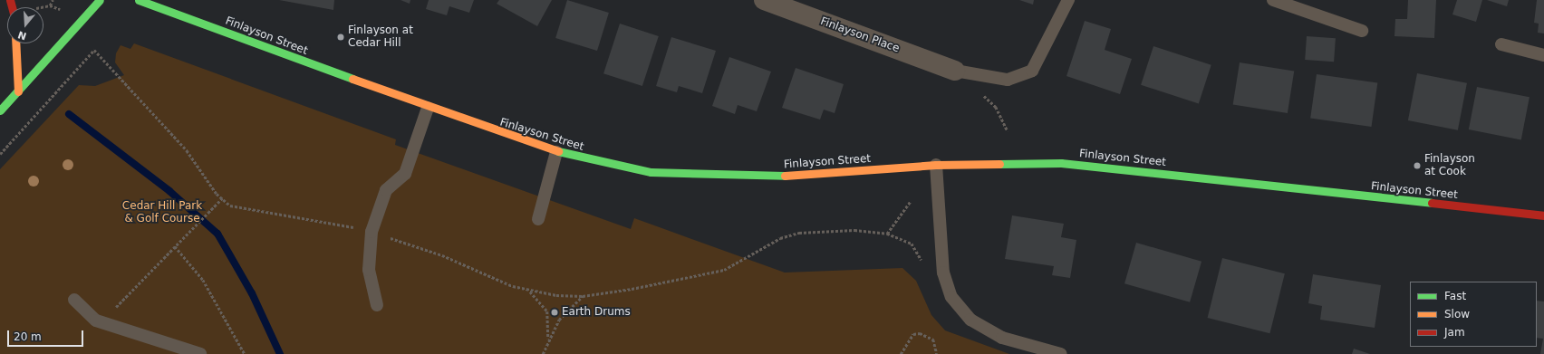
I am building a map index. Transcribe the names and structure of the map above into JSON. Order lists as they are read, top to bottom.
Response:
{
  "streets": {
    "street": ["Finlayson Place", "Finlayson Street"]
  },
  "parks": ["Cedar Hill Park & Golf Course"],
  "places": ["Finlayson at Cedar Hill", "Finlayson at Cook", "Earth Drums"],
  "legend": ["Fast", "Slow", "Jam"],
  "scale_bar": "20 m",
  "north": "bottom"
}
